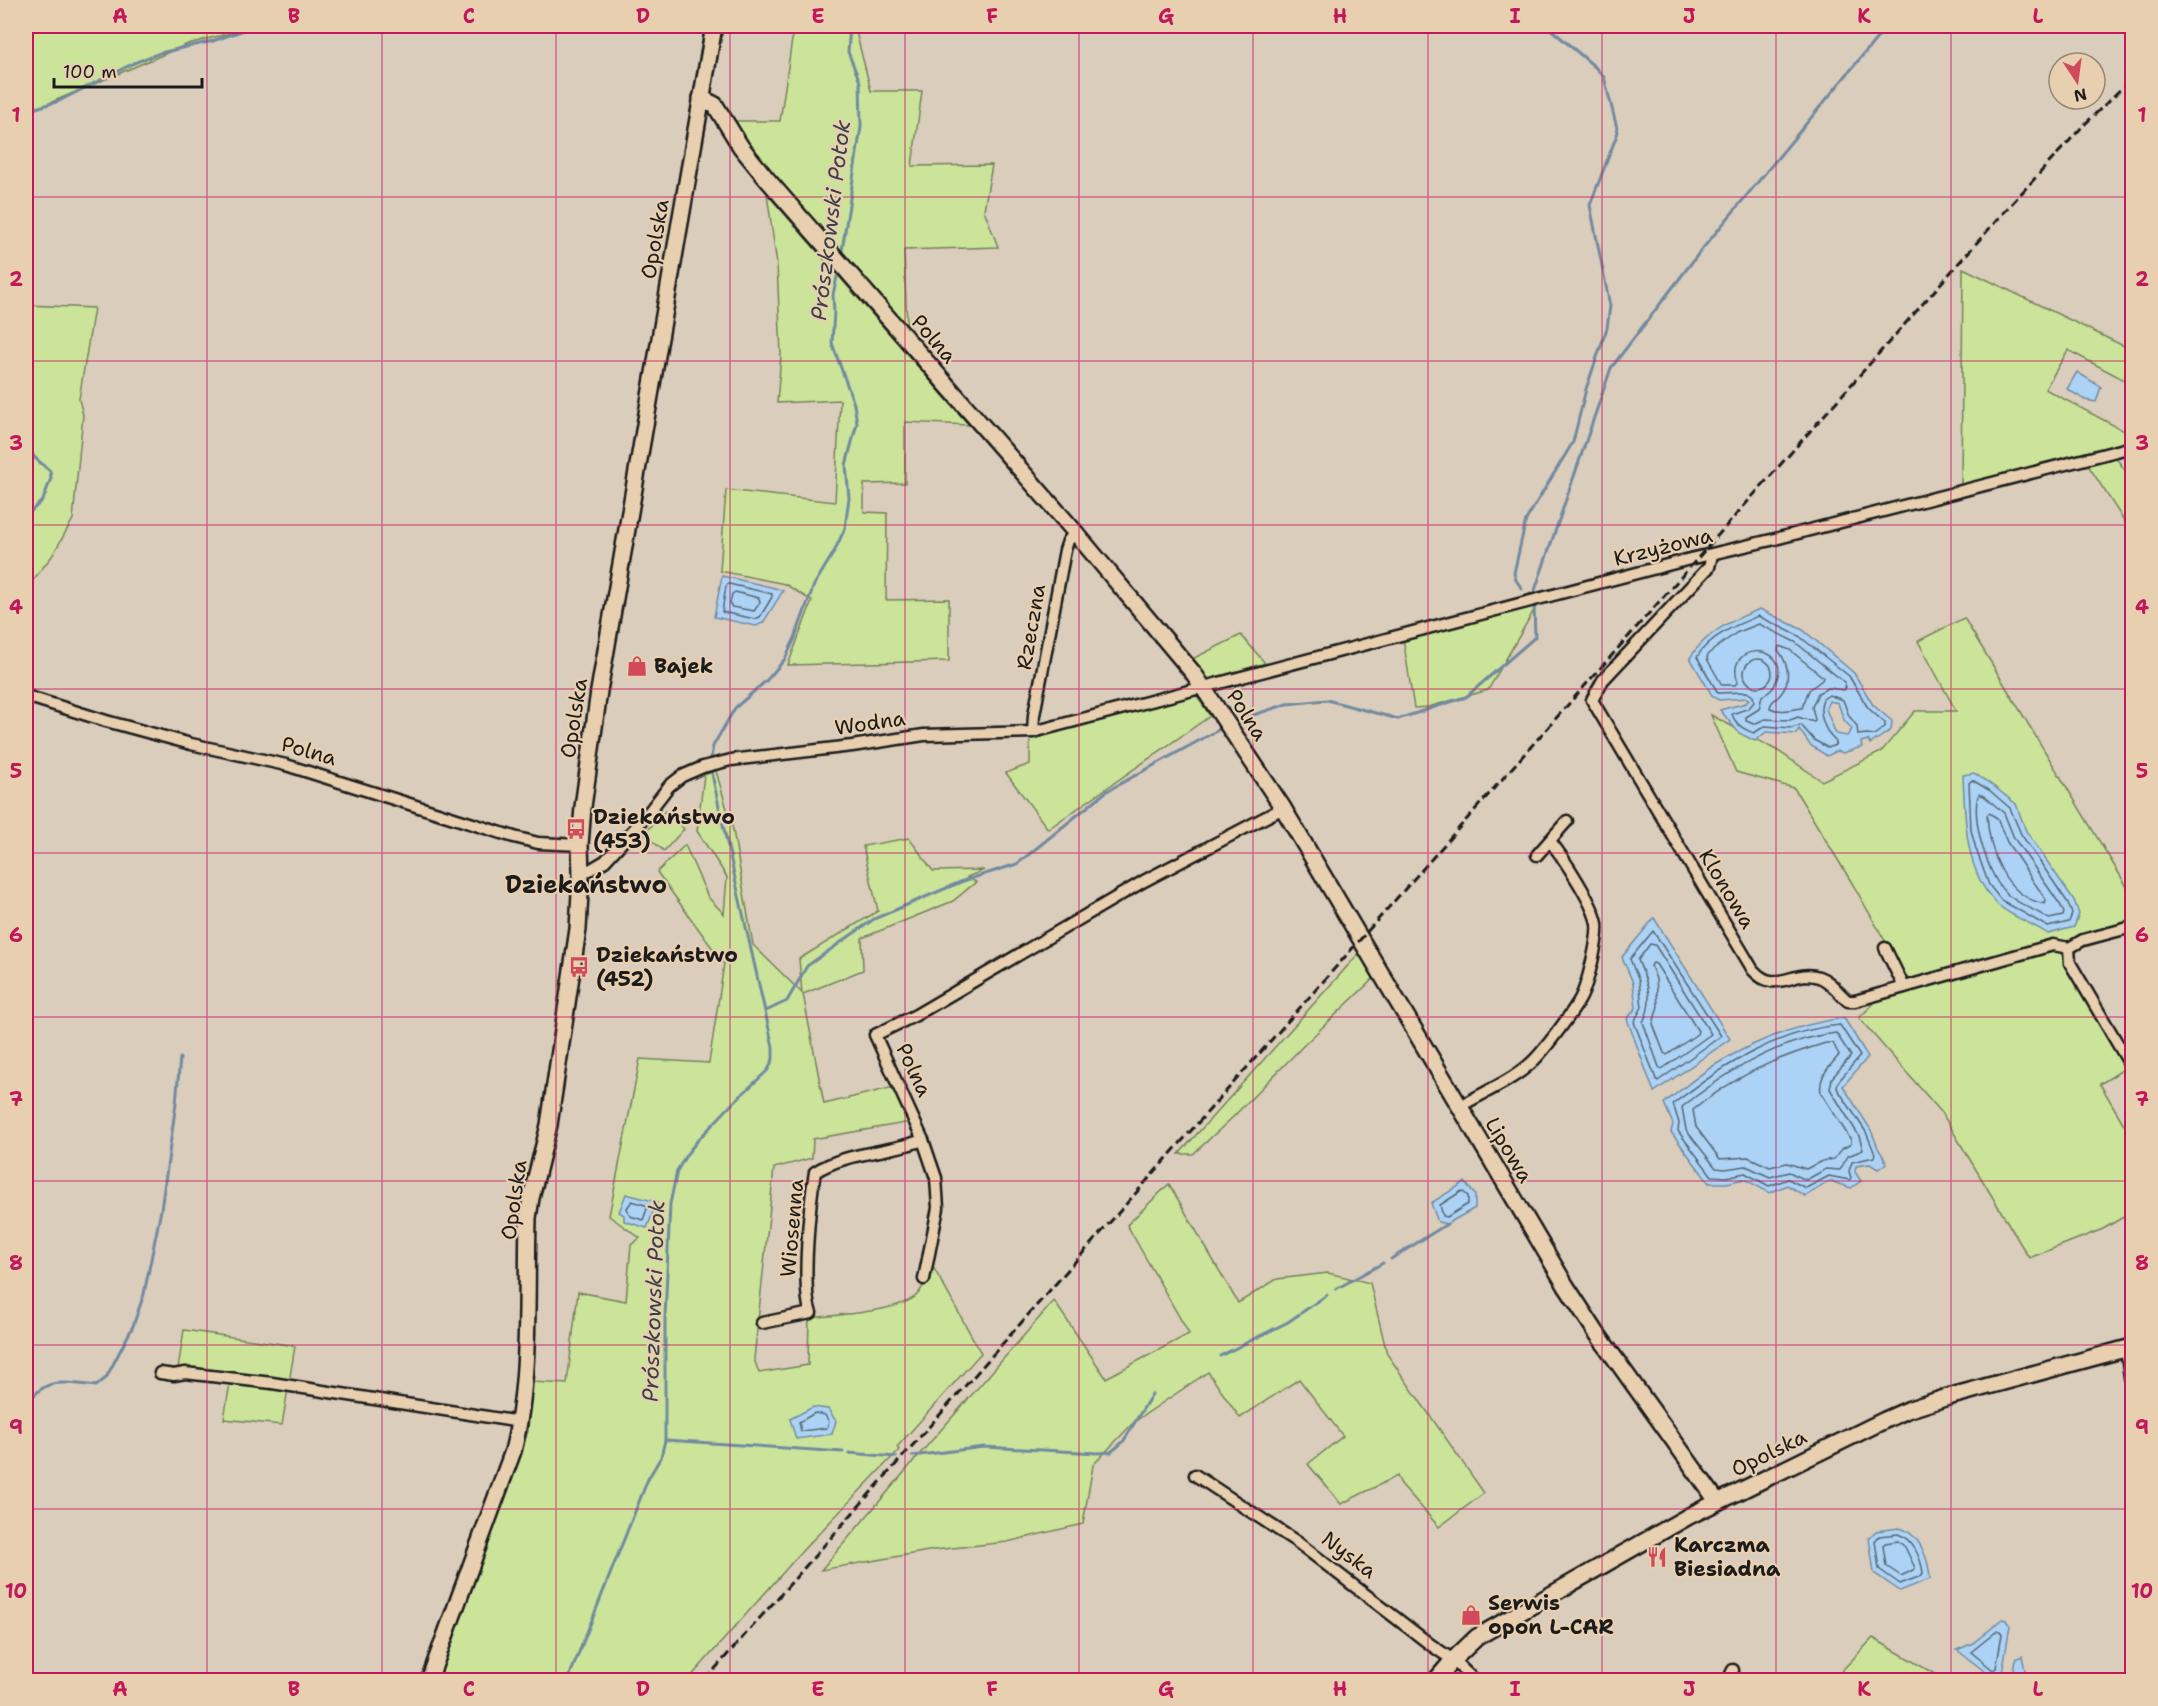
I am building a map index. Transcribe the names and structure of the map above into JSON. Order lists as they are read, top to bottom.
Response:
{
  "streets": {
    "street": [
      "Opolska",
      "Polna",
      "Krzyżowa",
      "Rzeczna",
      "Wodna",
      "Klonowa",
      "Lipowa",
      "Wiosenna",
      "Nyska"
    ]
  },
  "crossings": [
    ["Opolska", "Polna"],
    ["Opolska", "Wodna"],
    ["Opolska", "Lipowa"],
    ["Opolska", "Nyska"],
    ["Polna", "Krzyżowa"],
    ["Polna", "Rzeczna"],
    ["Polna", "Wodna"],
    ["Polna", "Lipowa"],
    ["Polna", "Wiosenna"],
    ["Krzyżowa", "Wodna"],
    ["Krzyżowa", "Klonowa"],
    ["Rzeczna", "Wodna"]
  ],
  "districts": ["Dziekaństwo"],
  "water": ["Prószkowski Potok"],
  "places": {
    "shop": ["Bajek", "Serwis opon L-CAR"],
    "bus stop": ["Dziekaństwo (453)", "Dziekaństwo (452)"],
    "restaurant": ["Karczma Biesiadna"]
  },
  "scale_bar": "100 m",
  "north": "bottom",
  "grid": {
    "columns": [
      "A",
      "B",
      "C",
      "D",
      "E",
      "F",
      "G",
      "H",
      "I",
      "J",
      "K",
      "L"
    ],
    "rows": [
      "1",
      "2",
      "3",
      "4",
      "5",
      "6",
      "7",
      "8",
      "9",
      "10"
    ]
  }
}
